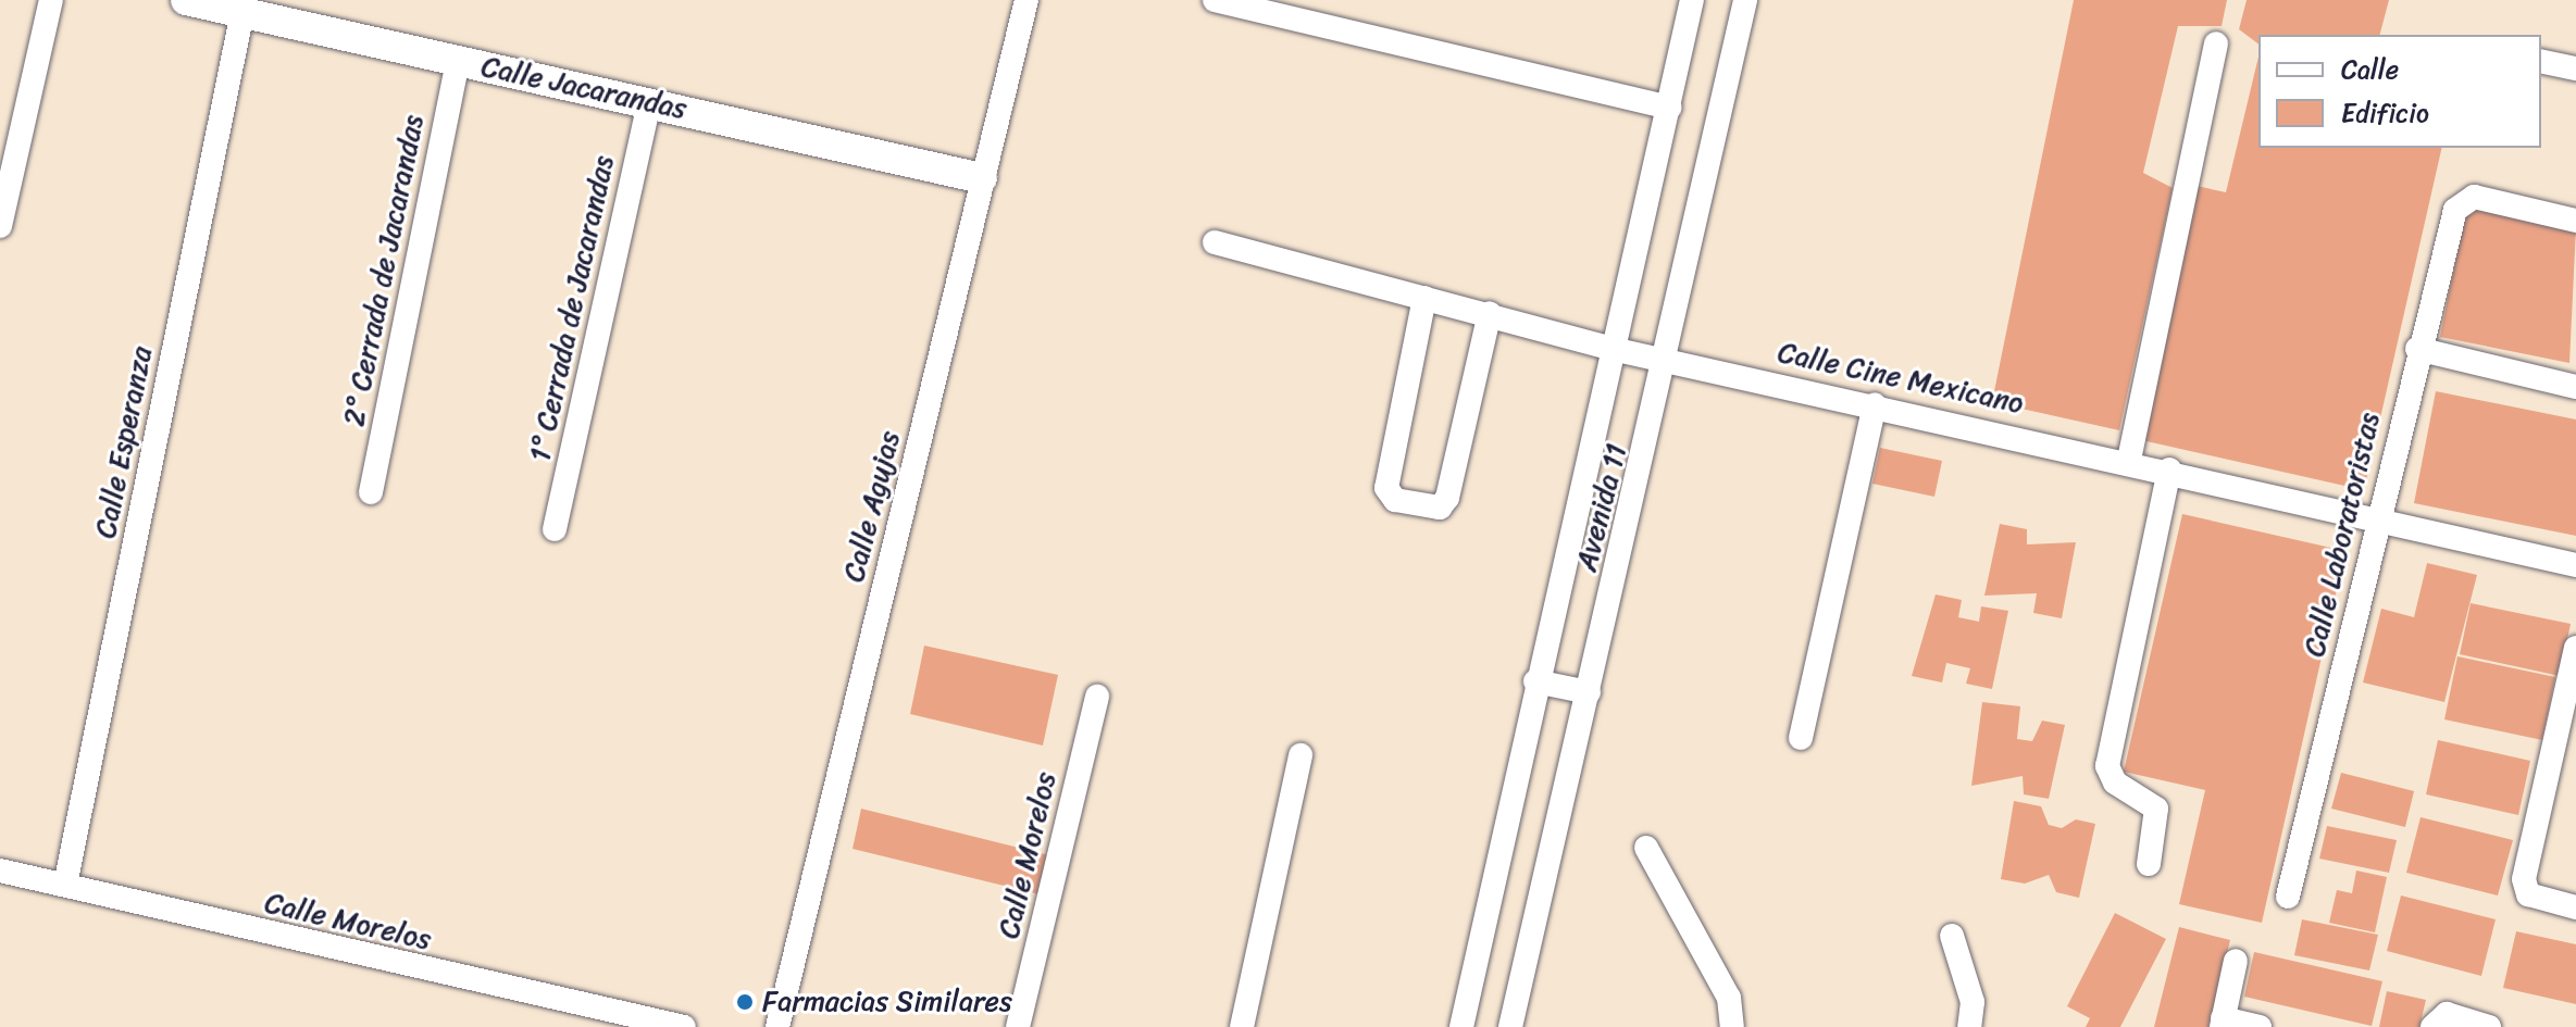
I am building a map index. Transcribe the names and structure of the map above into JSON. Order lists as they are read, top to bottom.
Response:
{
  "streets": {
    "street": [
      "Calle Jacarandas",
      "2° Cerrada de Jacarandas",
      "1° Cerrada de Jacarandas",
      "Calle Cine Mexicano",
      "Calle Esperanza",
      "Calle Agujas",
      "Avenida 11",
      "Calle Laboratoristas",
      "Calle Morelos"
    ]
  },
  "crossings": [
    ["Calle Jacarandas", "2° Cerrada de Jacarandas"],
    ["Calle Jacarandas", "1° Cerrada de Jacarandas"],
    ["Calle Jacarandas", "Calle Esperanza"],
    ["Calle Jacarandas", "Calle Agujas"],
    ["Calle Cine Mexicano", "Avenida 11"],
    ["Calle Cine Mexicano", "Calle Laboratoristas"],
    ["Calle Esperanza", "Calle Morelos"]
  ],
  "places": ["Farmacias Similares"],
  "legend": ["Calle", "Edificio"]
}
